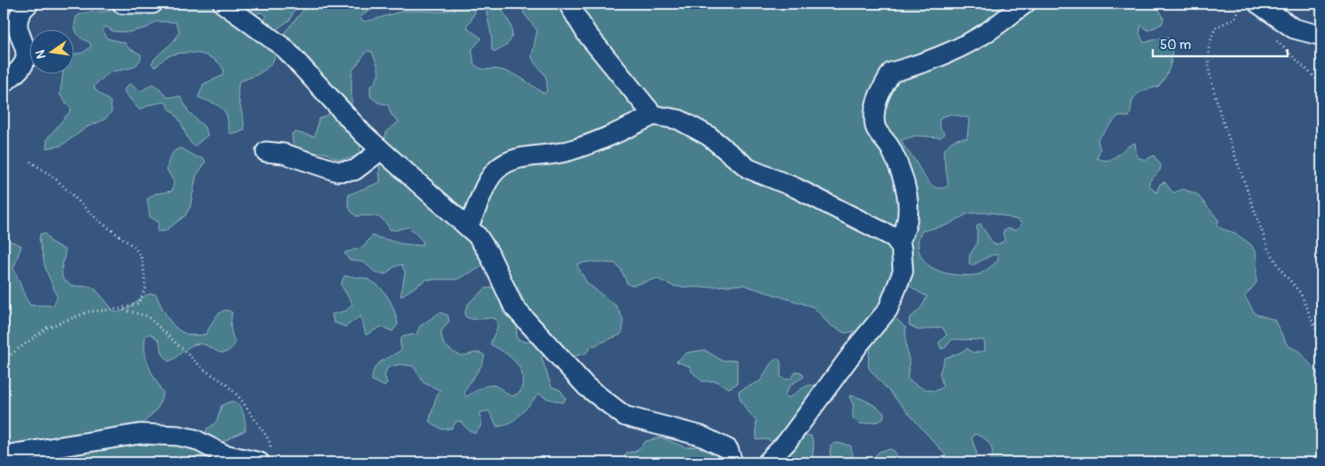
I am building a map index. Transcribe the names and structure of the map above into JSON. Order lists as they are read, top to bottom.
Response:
{
  "scale_bar": "50 m",
  "north": "left"
}
